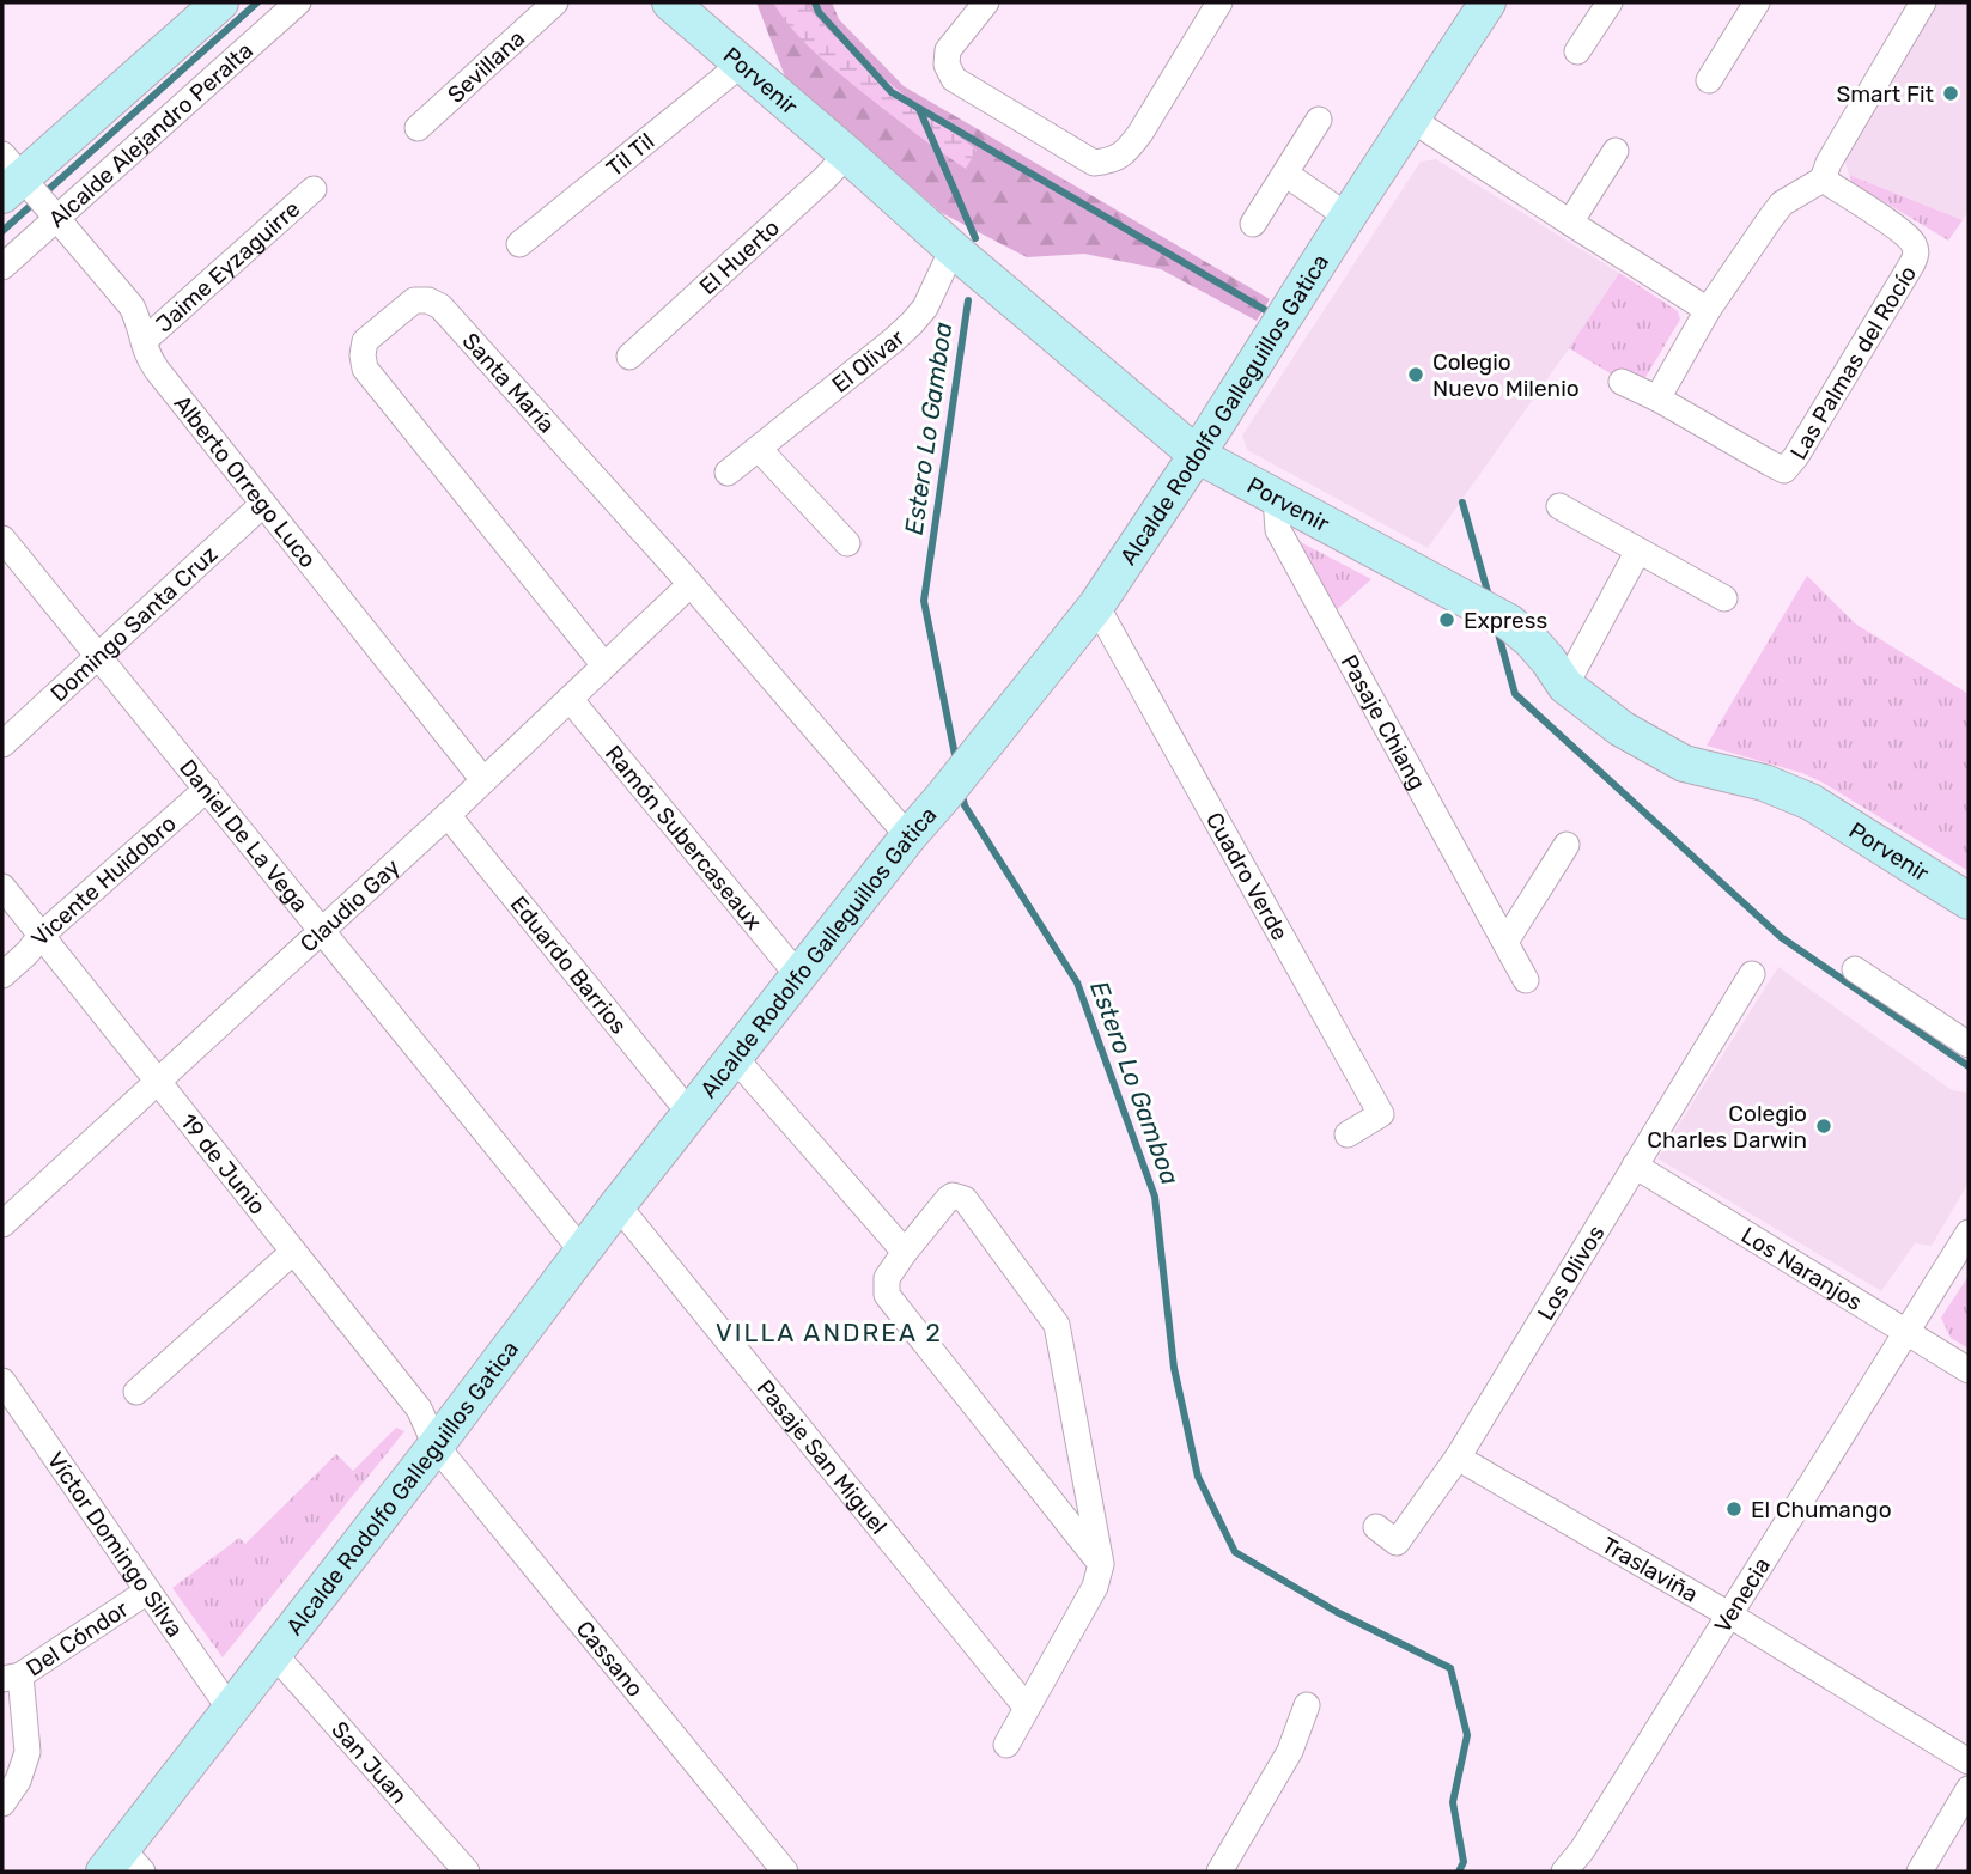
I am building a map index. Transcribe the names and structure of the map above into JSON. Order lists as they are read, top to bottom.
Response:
{
  "streets": {
    "street": [
      "Sevillana",
      "Porvenir",
      "Alcalde Alejandro Peralta",
      "Til Til",
      "El Huerto",
      "Jaime Eyzaguirre",
      "El Olivar",
      "Las Palmas del Rocío",
      "Santa María",
      "Alcalde Rodolfo Galleguillos Gatica",
      "Alberto Orrego Luco",
      "Domingo Santa Cruz",
      "Pasaje Chiang",
      "Daniel De La Vega",
      "Ramón Subercaseaux",
      "Cuadro Verde",
      "Vicente Huidobro",
      "Claudio Gay",
      "Eduardo Barrios",
      "19 de Junio",
      "Los Naranjos",
      "Los Olivos",
      "Pasaje San Miguel",
      "Víctor Domingo Silva",
      "Traslaviña",
      "Venecia",
      "Del Cóndor",
      "Cassano",
      "San Juan"
    ]
  },
  "crossings": [
    ["Porvenir", "Til Til"],
    ["Porvenir", "El Huerto"],
    ["Porvenir", "El Olivar"],
    ["Porvenir", "Alcalde Rodolfo Galleguillos Gatica"],
    ["Porvenir", "Pasaje Chiang"],
    ["Alcalde Alejandro Peralta", "Alberto Orrego Luco"],
    ["Jaime Eyzaguirre", "Alberto Orrego Luco"],
    ["Santa María", "Alcalde Rodolfo Galleguillos Gatica"],
    ["Santa María", "Claudio Gay"],
    ["Alcalde Rodolfo Galleguillos Gatica", "Daniel De La Vega"],
    ["Alcalde Rodolfo Galleguillos Gatica", "Ramón Subercaseaux"],
    ["Alcalde Rodolfo Galleguillos Gatica", "Cuadro Verde"],
    ["Alcalde Rodolfo Galleguillos Gatica", "Eduardo Barrios"],
    ["Alcalde Rodolfo Galleguillos Gatica", "19 de Junio"],
    ["Alcalde Rodolfo Galleguillos Gatica", "Pasaje San Miguel"],
    ["Alcalde Rodolfo Galleguillos Gatica", "Víctor Domingo Silva"],
    ["Alcalde Rodolfo Galleguillos Gatica", "Cassano"],
    ["Alcalde Rodolfo Galleguillos Gatica", "San Juan"],
    ["Alberto Orrego Luco", "Domingo Santa Cruz"],
    ["Alberto Orrego Luco", "Claudio Gay"],
    ["Domingo Santa Cruz", "Daniel De La Vega"],
    ["Daniel De La Vega", "Vicente Huidobro"],
    ["Daniel De La Vega", "Claudio Gay"],
    ["Ramón Subercaseaux", "Claudio Gay"],
    ["Vicente Huidobro", "19 de Junio"],
    ["Claudio Gay", "Eduardo Barrios"],
    ["Claudio Gay", "19 de Junio"],
    ["19 de Junio", "Cassano"],
    ["Los Naranjos", "Los Olivos"],
    ["Los Naranjos", "Venecia"],
    ["Los Olivos", "Traslaviña"],
    ["Víctor Domingo Silva", "Del Cóndor"],
    ["Traslaviña", "Venecia"]
  ],
  "districts": ["VILLA ANDREA 2"],
  "water": ["Estero Lo Gamboa"],
  "places": [
    "Smart Fit",
    "Colegio Nuevo Milenio",
    "Express",
    "Colegio Charles Darwin",
    "El Chumango"
  ]
}
